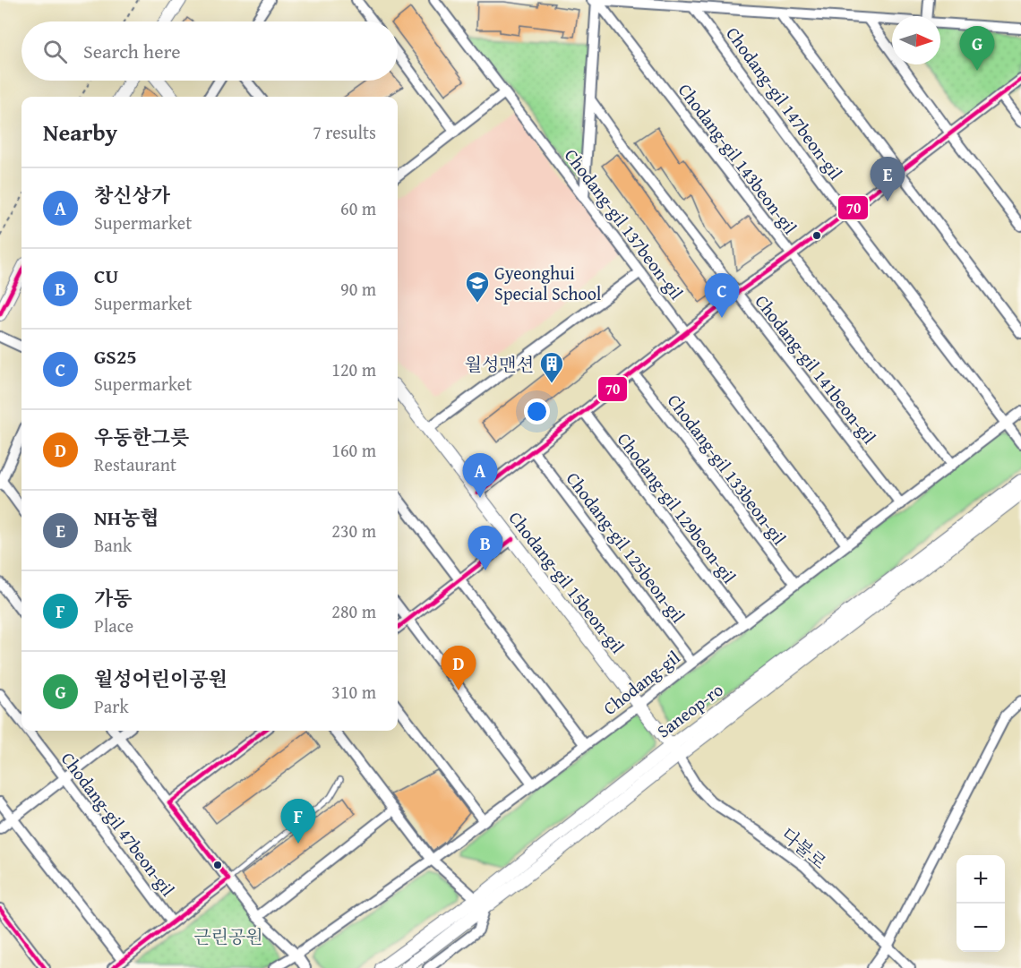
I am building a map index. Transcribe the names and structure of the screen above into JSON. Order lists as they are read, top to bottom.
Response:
{
  "streets": {
    "street": [
      "Chodang-gil 147beon-gil",
      "Chodang-gil 143beon-gil",
      "Chodang-gil 137beon-gil",
      "Chodang-gil 141beon-gil",
      "Chodang-gil 133beon-gil",
      "Chodang-gil 129beon-gil",
      "Chodang-gil 125beon-gil",
      "Chodang-gil 15beon-gil",
      "Chodang-gil",
      "Saneop-ro",
      "Chodang-gil 47beon-gil",
      "다불로"
    ]
  },
  "crossings": [
    ["Chodang-gil 147beon-gil", "Chodang-gil"],
    ["Chodang-gil 143beon-gil", "Chodang-gil"],
    ["Chodang-gil 137beon-gil", "Chodang-gil"],
    ["Chodang-gil 141beon-gil", "Chodang-gil"],
    ["Chodang-gil 133beon-gil", "Chodang-gil"],
    ["Chodang-gil 129beon-gil", "Chodang-gil"],
    ["Chodang-gil 125beon-gil", "Chodang-gil"],
    ["Chodang-gil 15beon-gil", "Chodang-gil"],
    ["Chodang-gil 15beon-gil", "Saneop-ro"],
    ["Chodang-gil 15beon-gil", "다불로"],
    ["Saneop-ro", "다불로"]
  ],
  "parks": ["근린공원"],
  "places": {
    "school or university": ["Gyeonghui Special School"],
    "building": ["월성맨션"]
  },
  "lines": ["transit line 70"],
  "north": "right",
  "page": {
    "search": "Search here",
    "pins": [
      "G",
      "E",
      "C",
      "A",
      "B",
      "D",
      "F"
    ],
    "heading": ["Nearby", "7 results"],
    "list": [
      {
        "mark": "A",
        "name": "창신상가",
        "note": "Supermarket",
        "value": "60 m"
      },
      {
        "mark": "B",
        "name": "CU",
        "note": "Supermarket",
        "value": "90 m"
      },
      {
        "mark": "C",
        "name": "GS25",
        "note": "Supermarket",
        "value": "120 m"
      },
      {
        "mark": "D",
        "name": "우동한그릇",
        "note": "Restaurant",
        "value": "160 m"
      },
      {
        "mark": "E",
        "name": "NH농협",
        "note": "Bank",
        "value": "230 m"
      },
      {
        "mark": "F",
        "name": "가동",
        "note": "Place",
        "value": "280 m"
      },
      {
        "mark": "G",
        "name": "월성어린이공원",
        "note": "Park",
        "value": "310 m"
      }
    ],
    "map_buttons": ["+", "−"]
  }
}
